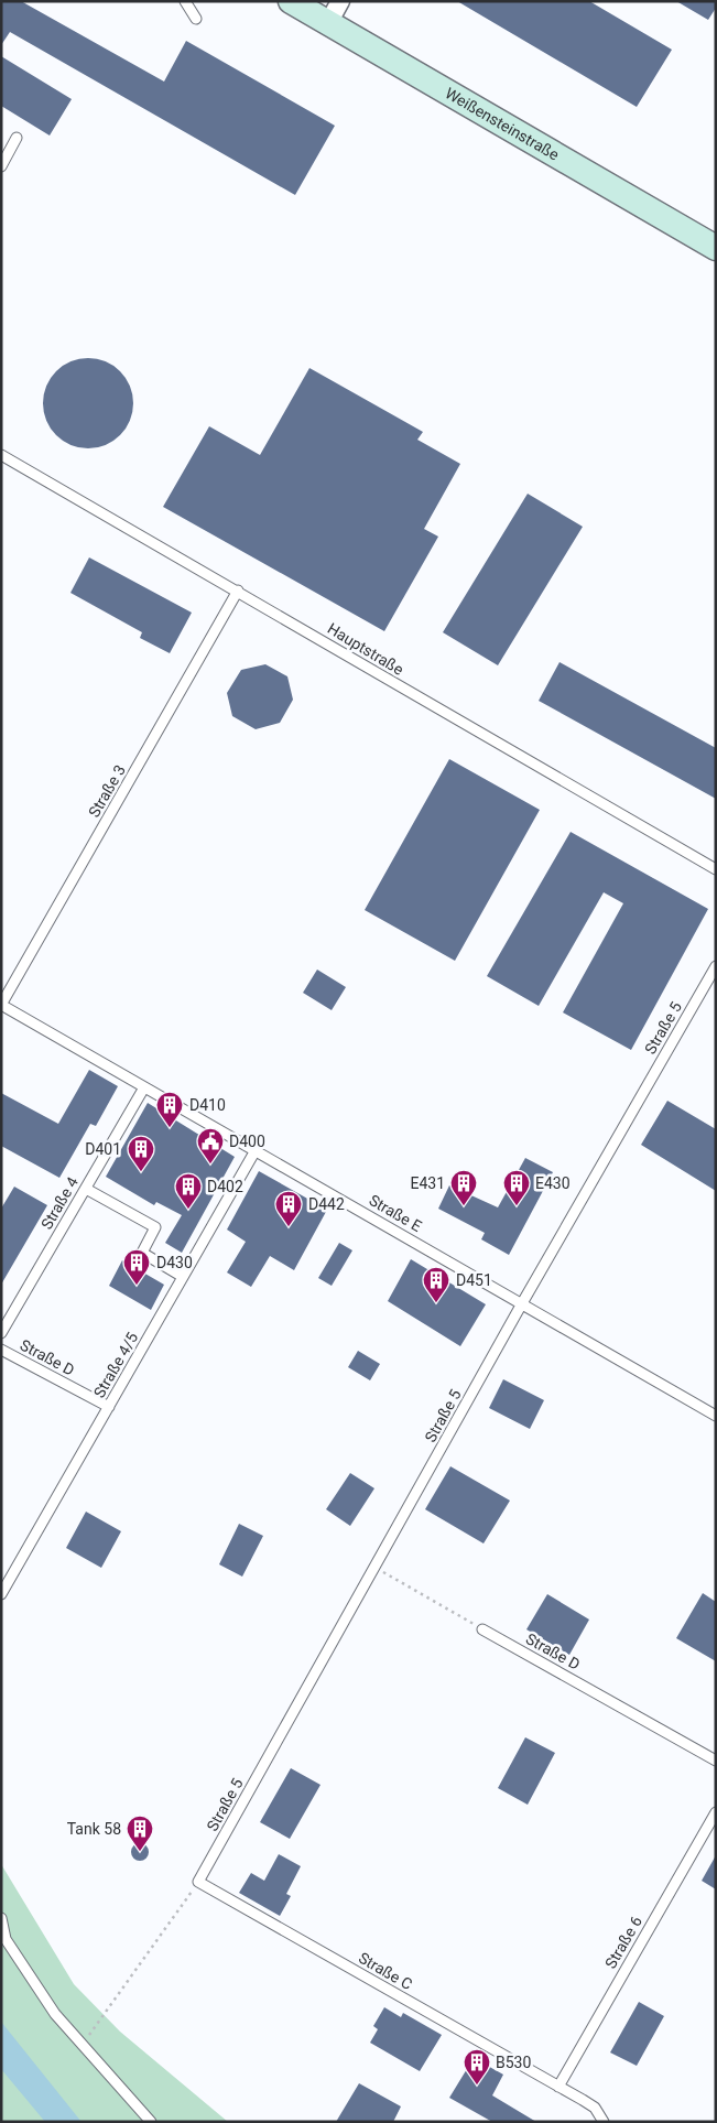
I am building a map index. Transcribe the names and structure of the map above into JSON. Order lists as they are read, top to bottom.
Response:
{
  "streets": {
    "street": ["Weißensteinstraße"],
    "lane": [
      "Hauptstraße",
      "Straße 3",
      "Straße 5",
      "Straße 4",
      "Straße E",
      "Straße D",
      "Straße 4/5",
      "Straße 6",
      "Straße C"
    ]
  },
  "crossings": [
    ["Hauptstraße", "Straße 3"],
    ["Straße 3", "Straße E"],
    ["Straße 5", "Straße E"],
    ["Straße 5", "Straße C"],
    ["Straße 4", "Straße E"],
    ["Straße E", "Straße 4/5"],
    ["Straße D", "Straße 4/5"],
    ["Straße 6", "Straße C"]
  ],
  "places": {
    "building": [
      "D410",
      "D401",
      "E431",
      "E430",
      "D402",
      "D442",
      "D430",
      "D451",
      "Tank 58",
      "B530"
    ],
    "public building": ["D400"]
  }
}
